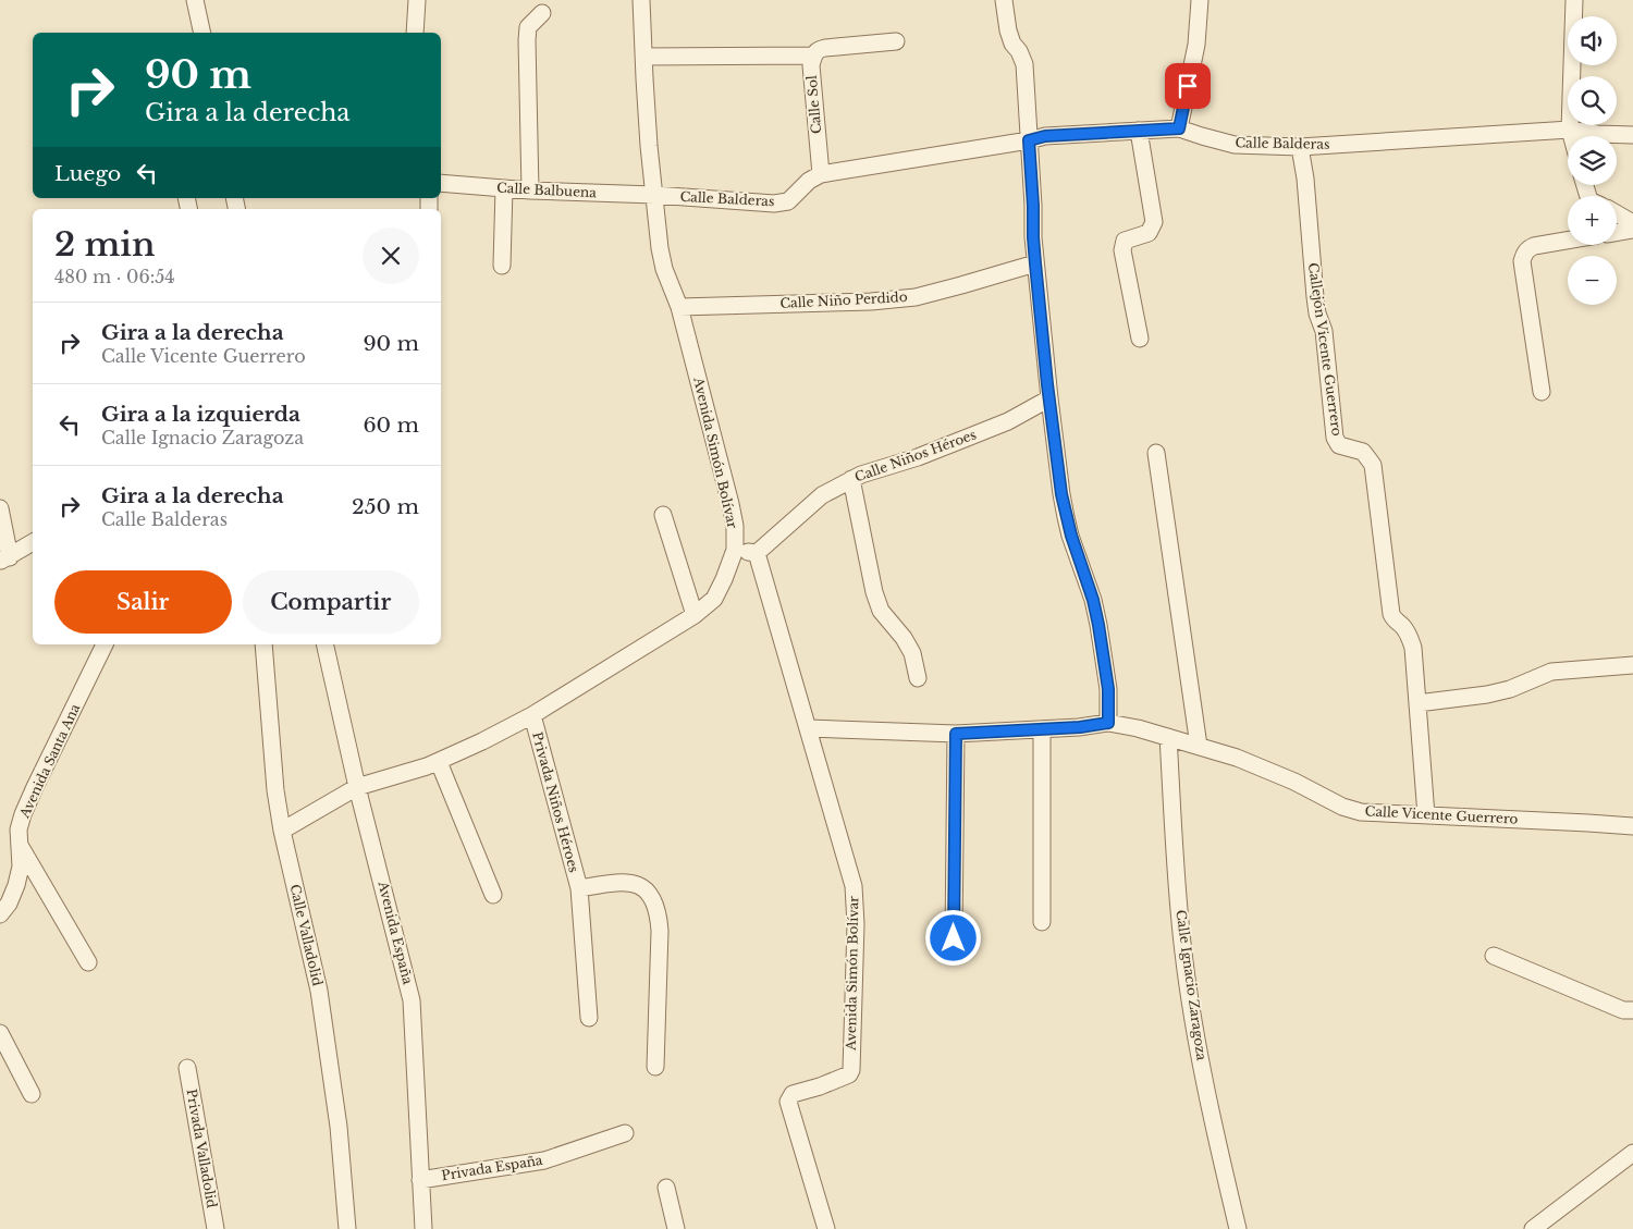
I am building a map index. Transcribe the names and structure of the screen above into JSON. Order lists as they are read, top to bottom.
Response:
{
  "streets": {
    "street": [
      "Calle Sol",
      "Calle Balderas",
      "Calle Balbuena",
      "Calle Niño Perdido",
      "Callejón Vicente Guerrero",
      "Avenida Simón Bolívar",
      "Calle Niños Héroes",
      "Avenida Santa Ana",
      "Privada Niños Héroes",
      "Calle Vicente Guerrero",
      "Avenida España",
      "Calle Valladolid",
      "Calle Ignacio Zaragoza",
      "Privada Valladolid",
      "Privada España"
    ]
  },
  "crossings": [
    ["Calle Sol", "Calle Balderas"],
    ["Calle Balderas", "Calle Balbuena"],
    ["Calle Balderas", "Callejón Vicente Guerrero"],
    ["Calle Balderas", "Avenida Simón Bolívar"],
    ["Calle Balbuena", "Avenida Simón Bolívar"],
    ["Calle Niño Perdido", "Avenida Simón Bolívar"],
    ["Callejón Vicente Guerrero", "Calle Vicente Guerrero"],
    ["Avenida Simón Bolívar", "Calle Niños Héroes"],
    ["Avenida Simón Bolívar", "Privada Niños Héroes"],
    ["Avenida Simón Bolívar", "Calle Vicente Guerrero"],
    ["Avenida Simón Bolívar", "Avenida España"],
    ["Avenida Simón Bolívar", "Calle Valladolid"],
    ["Calle Vicente Guerrero", "Calle Ignacio Zaragoza"],
    ["Avenida España", "Privada España"]
  ],
  "page": {
    "map_buttons": ["+", "−"],
    "turn": ["90 m", "Gira a la derecha"],
    "then": "Luego",
    "heading": ["2 min", "480 m · 06:54"],
    "list": [
      {
        "name": "Gira a la derecha",
        "note": "Calle Vicente Guerrero",
        "value": "90 m"
      },
      {
        "name": "Gira a la izquierda",
        "note": "Calle Ignacio Zaragoza",
        "value": "60 m"
      },
      {
        "name": "Gira a la derecha",
        "note": "Calle Balderas",
        "value": "250 m"
      }
    ],
    "buttons": ["Salir", "Compartir"]
  }
}
